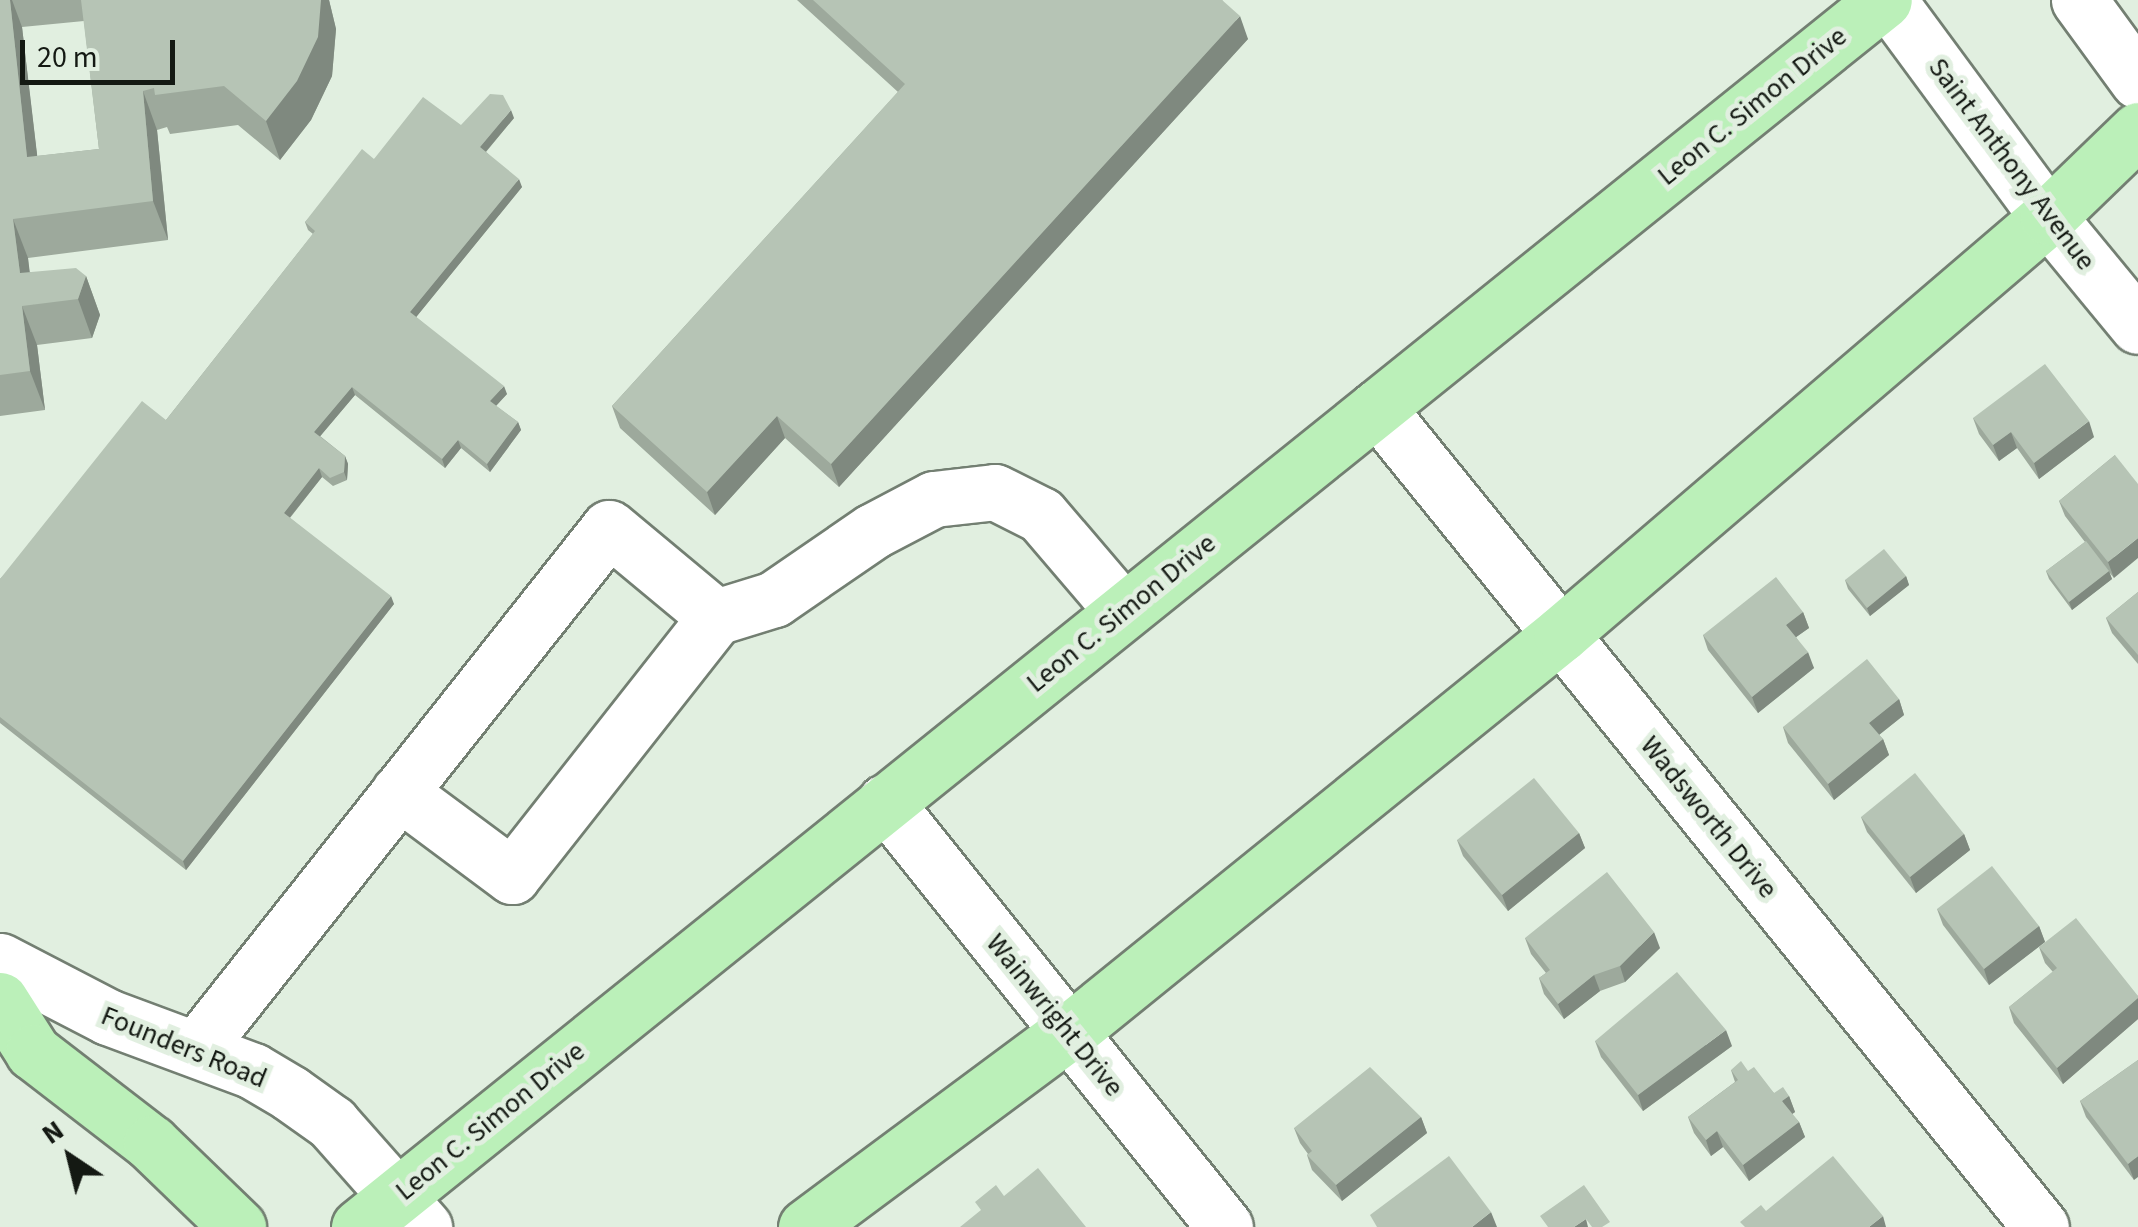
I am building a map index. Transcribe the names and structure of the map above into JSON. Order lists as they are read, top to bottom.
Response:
{
  "streets": {
    "main road": ["Leon C. Simon Drive"],
    "street": [
      "Saint Anthony Avenue",
      "Wadsworth Drive",
      "Wainwright Drive",
      "Founders Road"
    ]
  },
  "crossings": [
    ["Leon C. Simon Drive", "Saint Anthony Avenue"],
    ["Leon C. Simon Drive", "Wadsworth Drive"],
    ["Leon C. Simon Drive", "Wainwright Drive"],
    ["Leon C. Simon Drive", "Founders Road"]
  ],
  "scale_bar": "20 m",
  "north": "top left"
}
